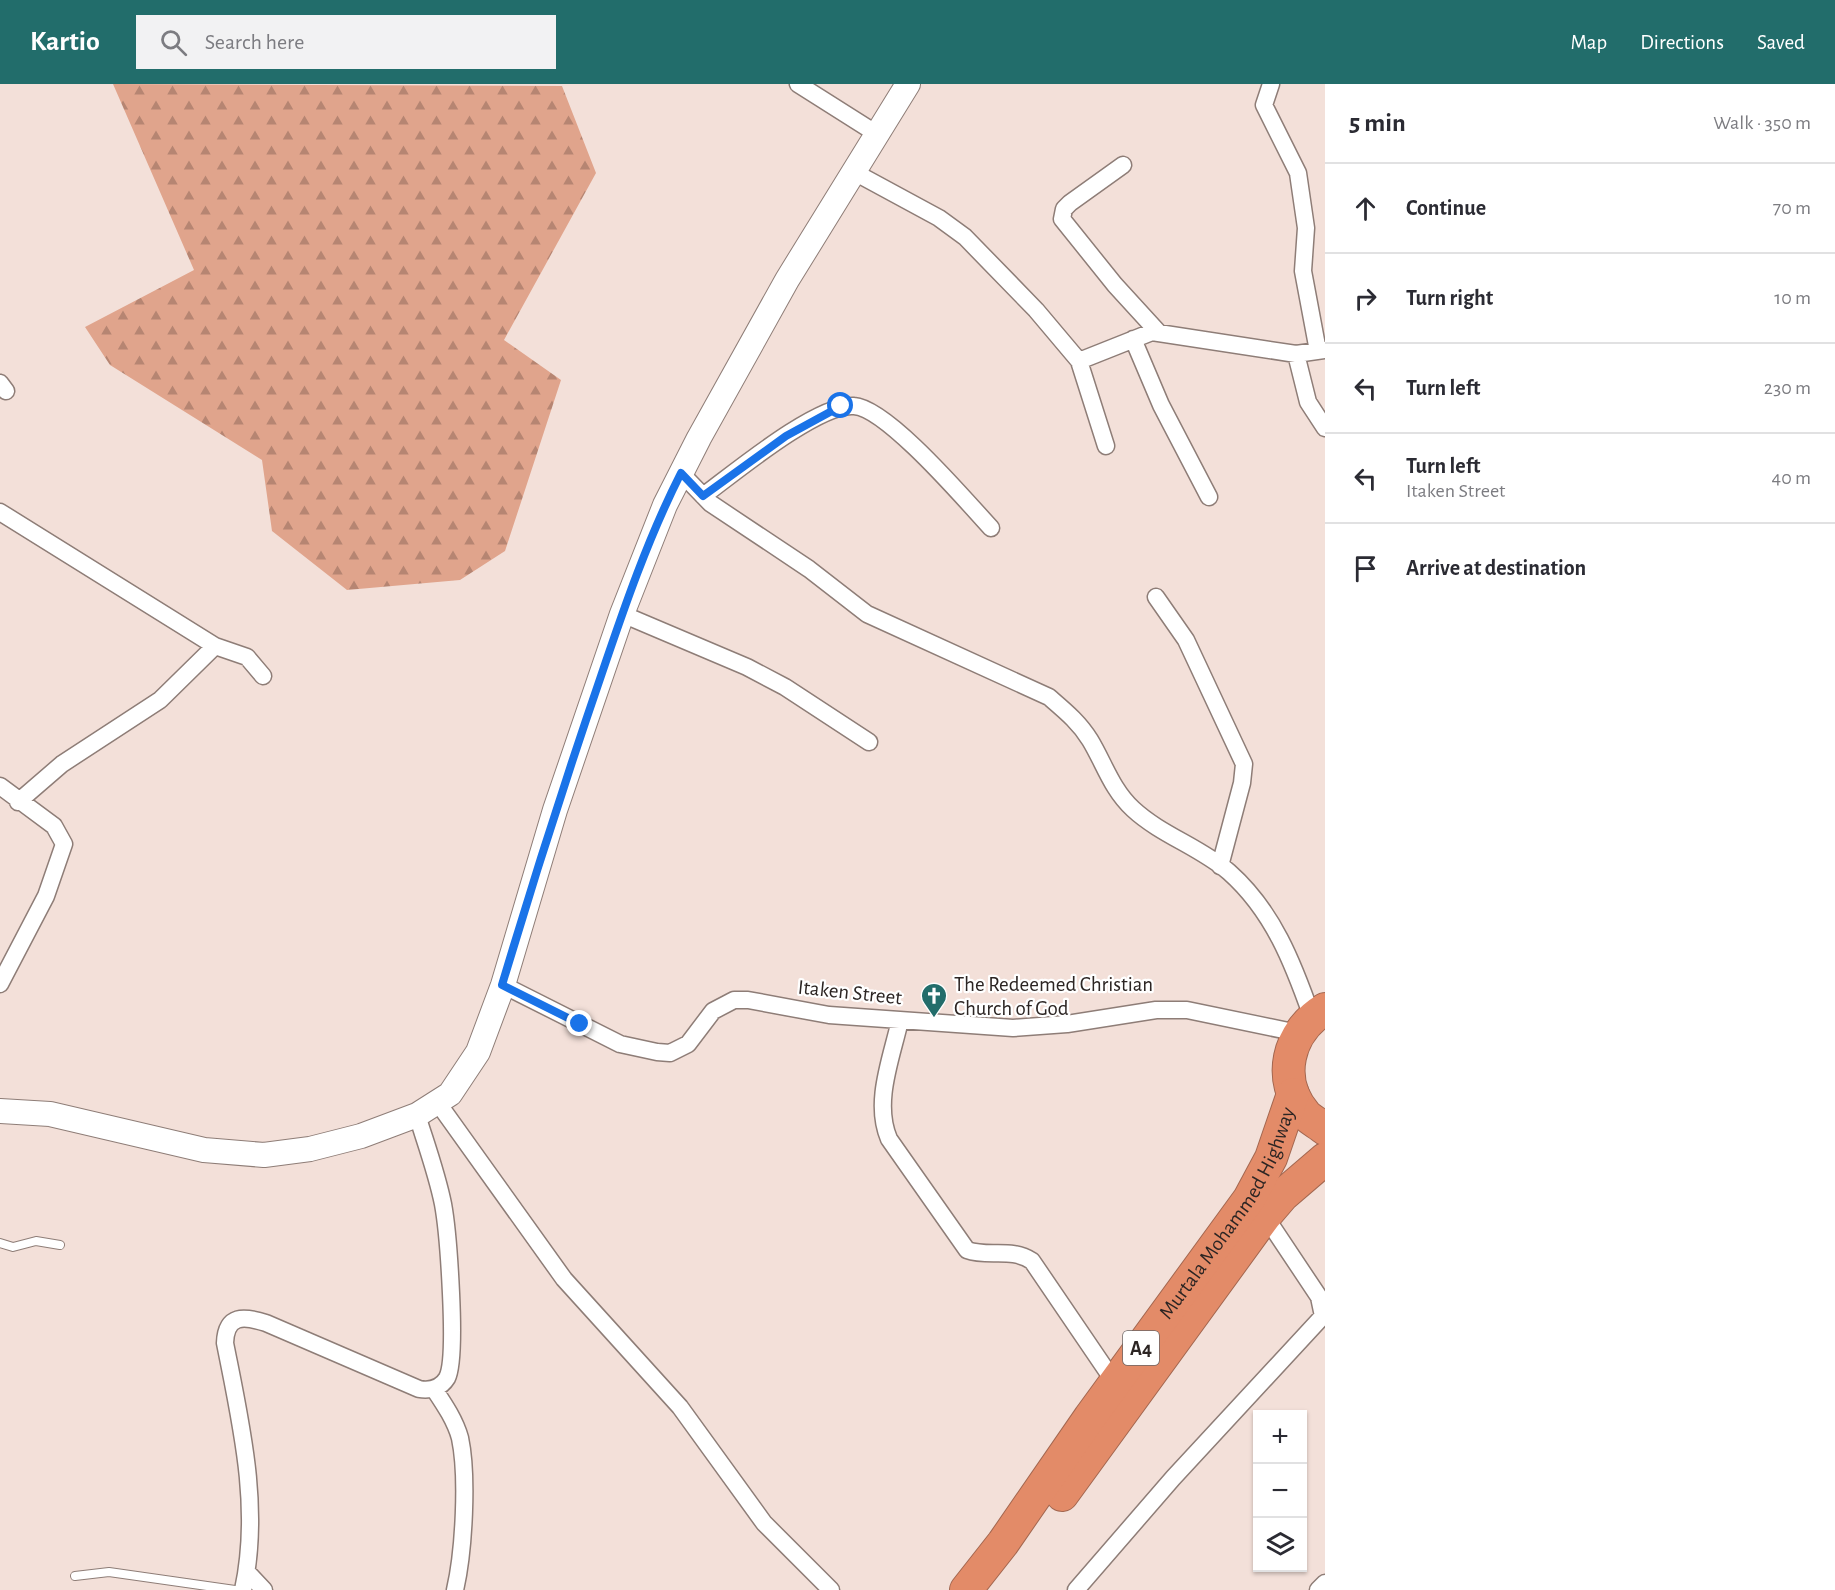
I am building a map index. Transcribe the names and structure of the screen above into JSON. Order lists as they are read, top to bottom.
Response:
{
  "streets": {
    "highway": ["Murtala Mohammed Highway", "A4"],
    "street": ["Itaken Street"]
  },
  "crossings": [
    ["Itaken Street", "A4"],
    ["Murtala Mohammed Highway", "A4"]
  ],
  "places": {
    "church": ["The Redeemed Christian Church of God"]
  },
  "page": {
    "header": "Kartio",
    "search": "Search here",
    "nav": ["Map", "Directions", "Saved"],
    "heading": ["5 min", "Walk · 350 m"],
    "list": [
      ["Continue", "70 m"],
      ["Turn right", "10 m"],
      ["Turn left", "230 m"],
      ["Turn left", "Itaken Street", "40 m"],
      "Arrive at destination"
    ],
    "map_buttons": ["+", "−"]
  }
}
